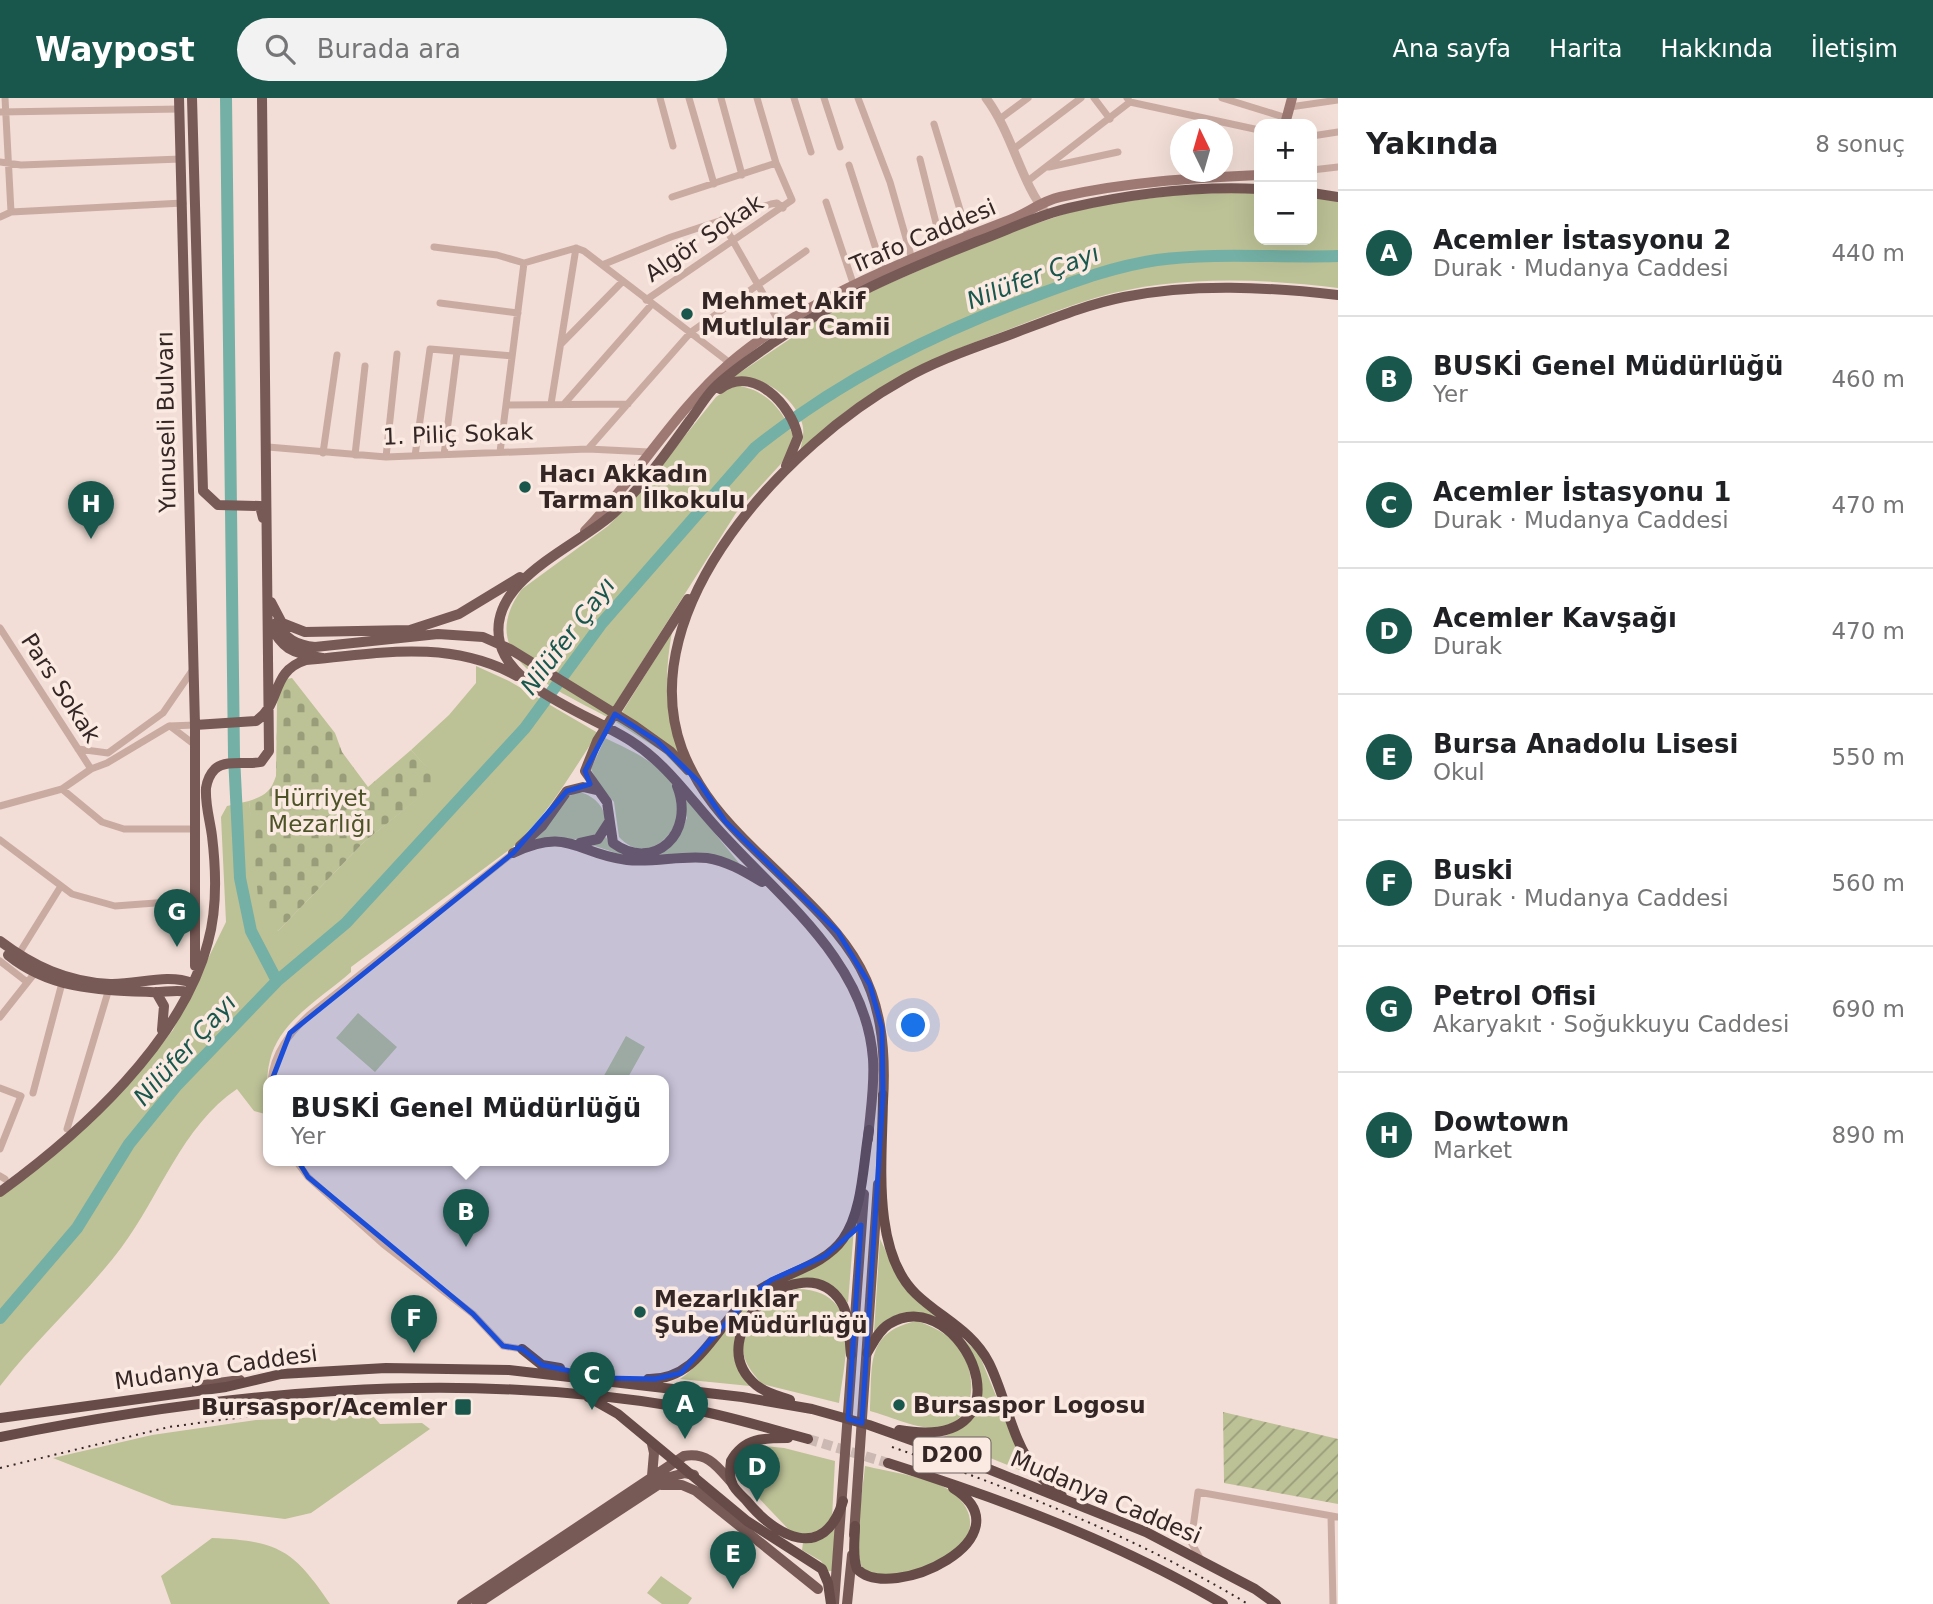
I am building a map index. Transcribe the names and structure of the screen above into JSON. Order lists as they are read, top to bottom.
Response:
{
  "streets": {
    "highway": ["Mudanya Caddesi", "D200"],
    "main road": ["Trafo Caddesi", "Yunuseli Bulvarı"],
    "street": ["Algör Sokak", "1. Piliç Sokak", "Pars Sokak"]
  },
  "crossings": [
    ["Trafo Caddesi", "1. Piliç Sokak"]
  ],
  "water": ["Nilüfer Çayı"],
  "parks": ["Hürriyet Mezarlığı"],
  "places": {
    "other": [
      "Mehmet Akif Mutlular Camii",
      "Hacı Akkadın Tarman İlkokulu",
      "Mezarlıklar Şube Müdürlüğü",
      "Bursaspor Logosu"
    ],
    "transit": ["Bursaspor/Acemler"]
  },
  "north": "top",
  "page": {
    "header": "Waypost",
    "search": "Burada ara",
    "nav": [
      "Ana sayfa",
      "Harita",
      "Hakkında",
      "İletişim"
    ],
    "heading": ["Yakında", "8 sonuç"],
    "map_buttons": ["+", "−"],
    "list": [
      {
        "mark": "A",
        "name": "Acemler İstasyonu 2",
        "note": "Durak · Mudanya Caddesi",
        "value": "440 m"
      },
      {
        "mark": "B",
        "name": "BUSKİ Genel Müdürlüğü",
        "note": "Yer",
        "value": "460 m"
      },
      {
        "mark": "C",
        "name": "Acemler İstasyonu 1",
        "note": "Durak · Mudanya Caddesi",
        "value": "470 m"
      },
      {
        "mark": "D",
        "name": "Acemler Kavşağı",
        "note": "Durak",
        "value": "470 m"
      },
      {
        "mark": "E",
        "name": "Bursa Anadolu Lisesi",
        "note": "Okul",
        "value": "550 m"
      },
      {
        "mark": "F",
        "name": "Buski",
        "note": "Durak · Mudanya Caddesi",
        "value": "560 m"
      },
      {
        "mark": "G",
        "name": "Petrol Ofisi",
        "note": "Akaryakıt · Soğukkuyu Caddesi",
        "value": "690 m"
      },
      {
        "mark": "H",
        "name": "Dowtown",
        "note": "Market",
        "value": "890 m"
      }
    ],
    "pins": [
      "H",
      "G",
      "B",
      "F",
      "C",
      "A",
      "D",
      "E"
    ],
    "popup": ["BUSKİ Genel Müdürlüğü", "Yer"]
  }
}
